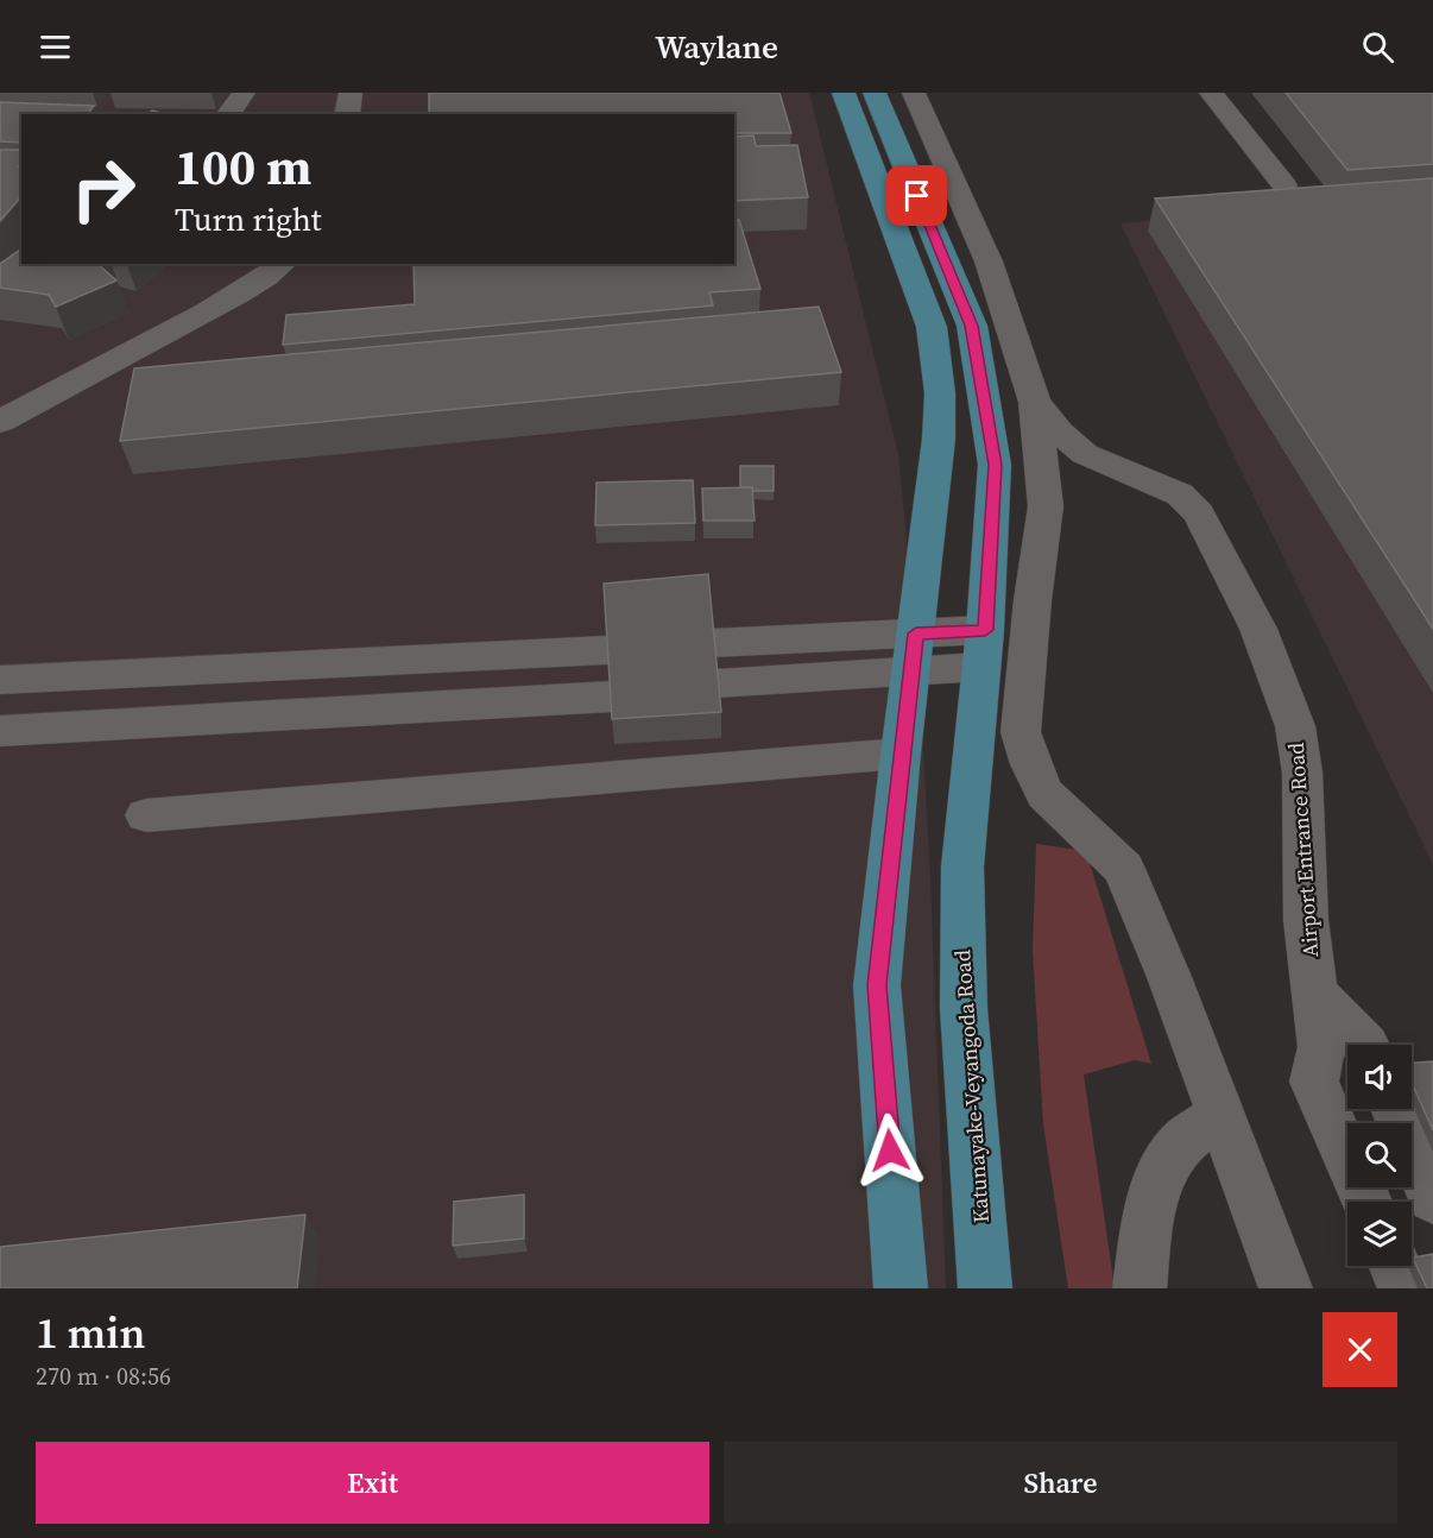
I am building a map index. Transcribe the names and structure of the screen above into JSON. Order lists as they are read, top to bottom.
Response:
{
  "streets": {
    "main road": ["Katunayake-Veyangoda Road"],
    "lane": ["Airport Entrance Road"]
  },
  "page": {
    "header": "Waylane",
    "turn": ["100 m", "Turn right"],
    "heading": ["1 min", "270 m · 08:56"],
    "buttons": ["Exit", "Share"]
  }
}
